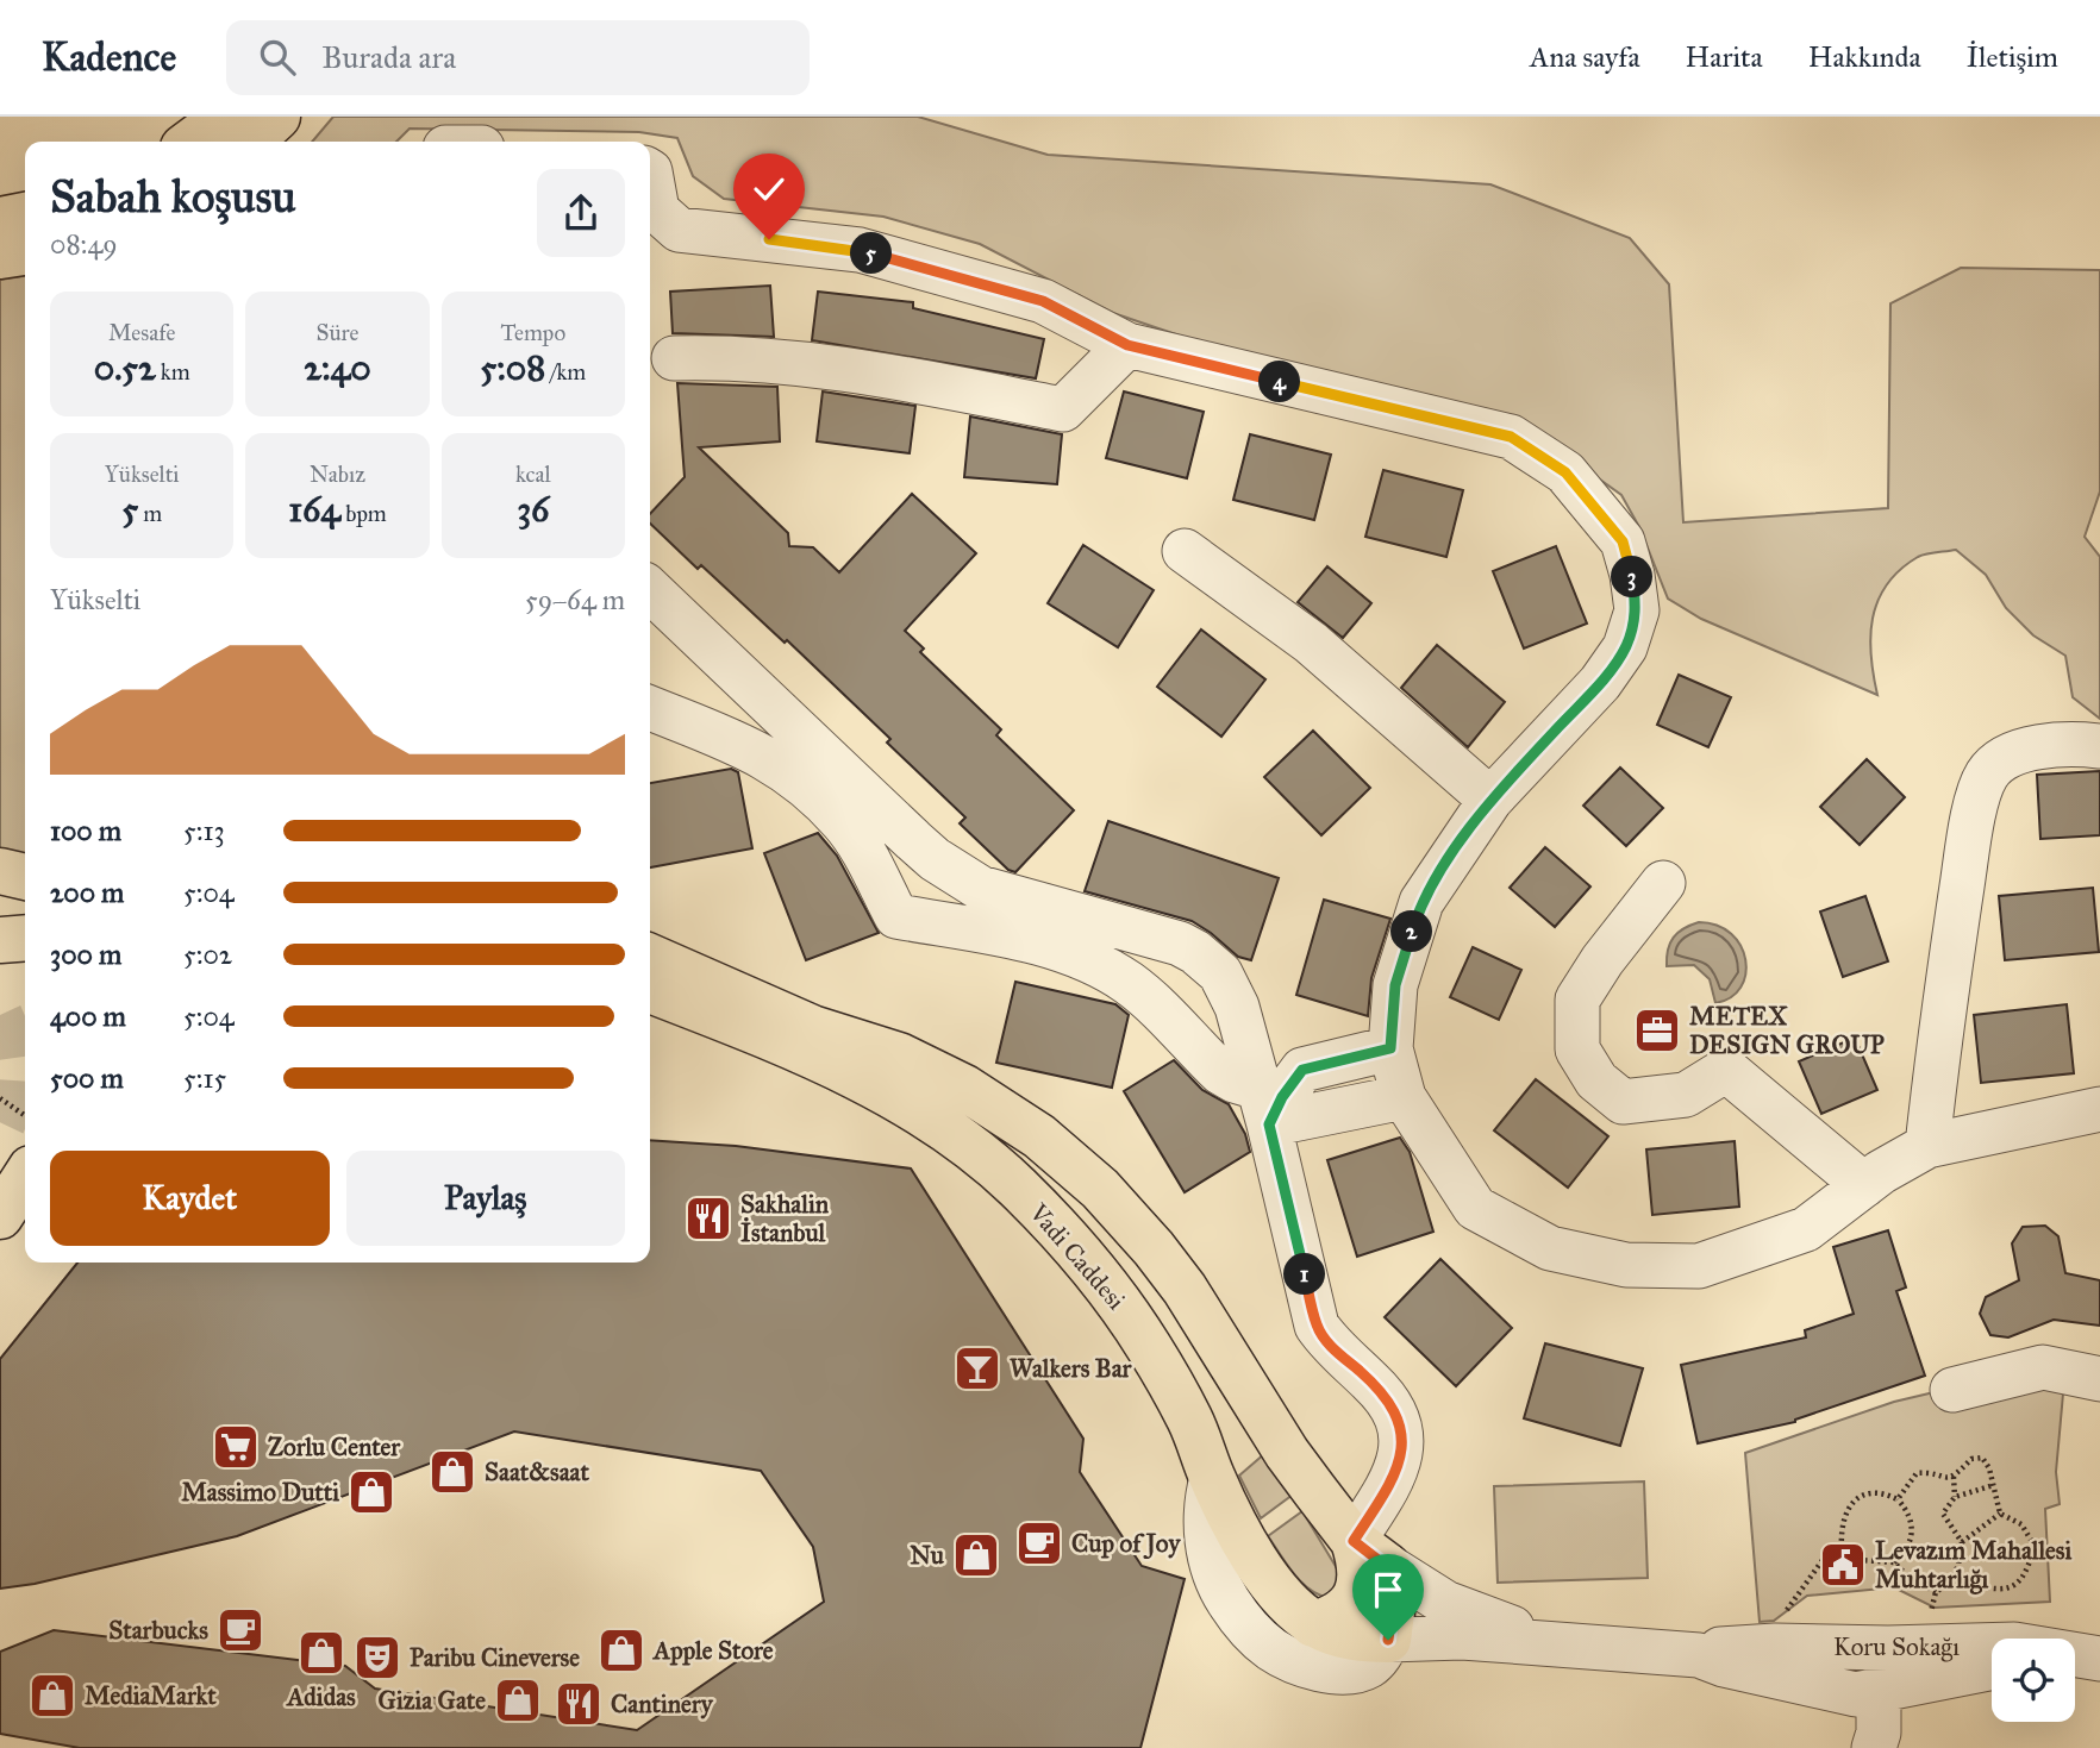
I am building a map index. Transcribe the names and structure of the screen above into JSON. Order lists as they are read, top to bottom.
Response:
{
  "streets": {
    "main road": ["Vadi Caddesi"],
    "street": ["Koru Sokağı"]
  },
  "crossings": [
    ["Vadi Caddesi", "Koru Sokağı"]
  ],
  "places": {
    "office": ["METEX DESIGN GROUP"],
    "restaurant": ["Sakhalin İstanbul", "Cantinery"],
    "bar": ["Walkers Bar"],
    "supermarket": ["Zorlu Center"],
    "shop": [
      "Saat&saat",
      "Massimo Dutti",
      "Nu",
      "Apple Store",
      "Adidas",
      "MediaMarkt",
      "Gizia Gate"
    ],
    "cafe": ["Cup of Joy", "Starbucks"],
    "public building": ["Levazım Mahallesi Muhtarlığı"],
    "theatre": ["Paribu Cineverse"]
  },
  "page": {
    "header": "Kadence",
    "search": "Burada ara",
    "nav": [
      "Ana sayfa",
      "Harita",
      "Hakkında",
      "İletişim"
    ],
    "heading": ["Sabah koşusu", "08:49"],
    "pins": [
      "5",
      "4",
      "3",
      "2",
      "1"
    ],
    "stats": [
      ["Mesafe", "0.52 km"],
      ["Süre", "2:40"],
      ["Tempo", "5:08 /km"],
      ["Yükselti", "5 m"],
      ["Nabız", "164 bpm"],
      ["kcal", "36"]
    ],
    "chart": ["Yükselti", "59–64 m"],
    "list": [
      {
        "name": "100 m",
        "note": "5:13"
      },
      {
        "name": "200 m",
        "note": "5:04"
      },
      {
        "name": "300 m",
        "note": "5:02"
      },
      {
        "name": "400 m",
        "note": "5:04"
      },
      {
        "name": "500 m",
        "note": "5:15"
      }
    ],
    "buttons": ["Kaydet", "Paylaş"]
  }
}
